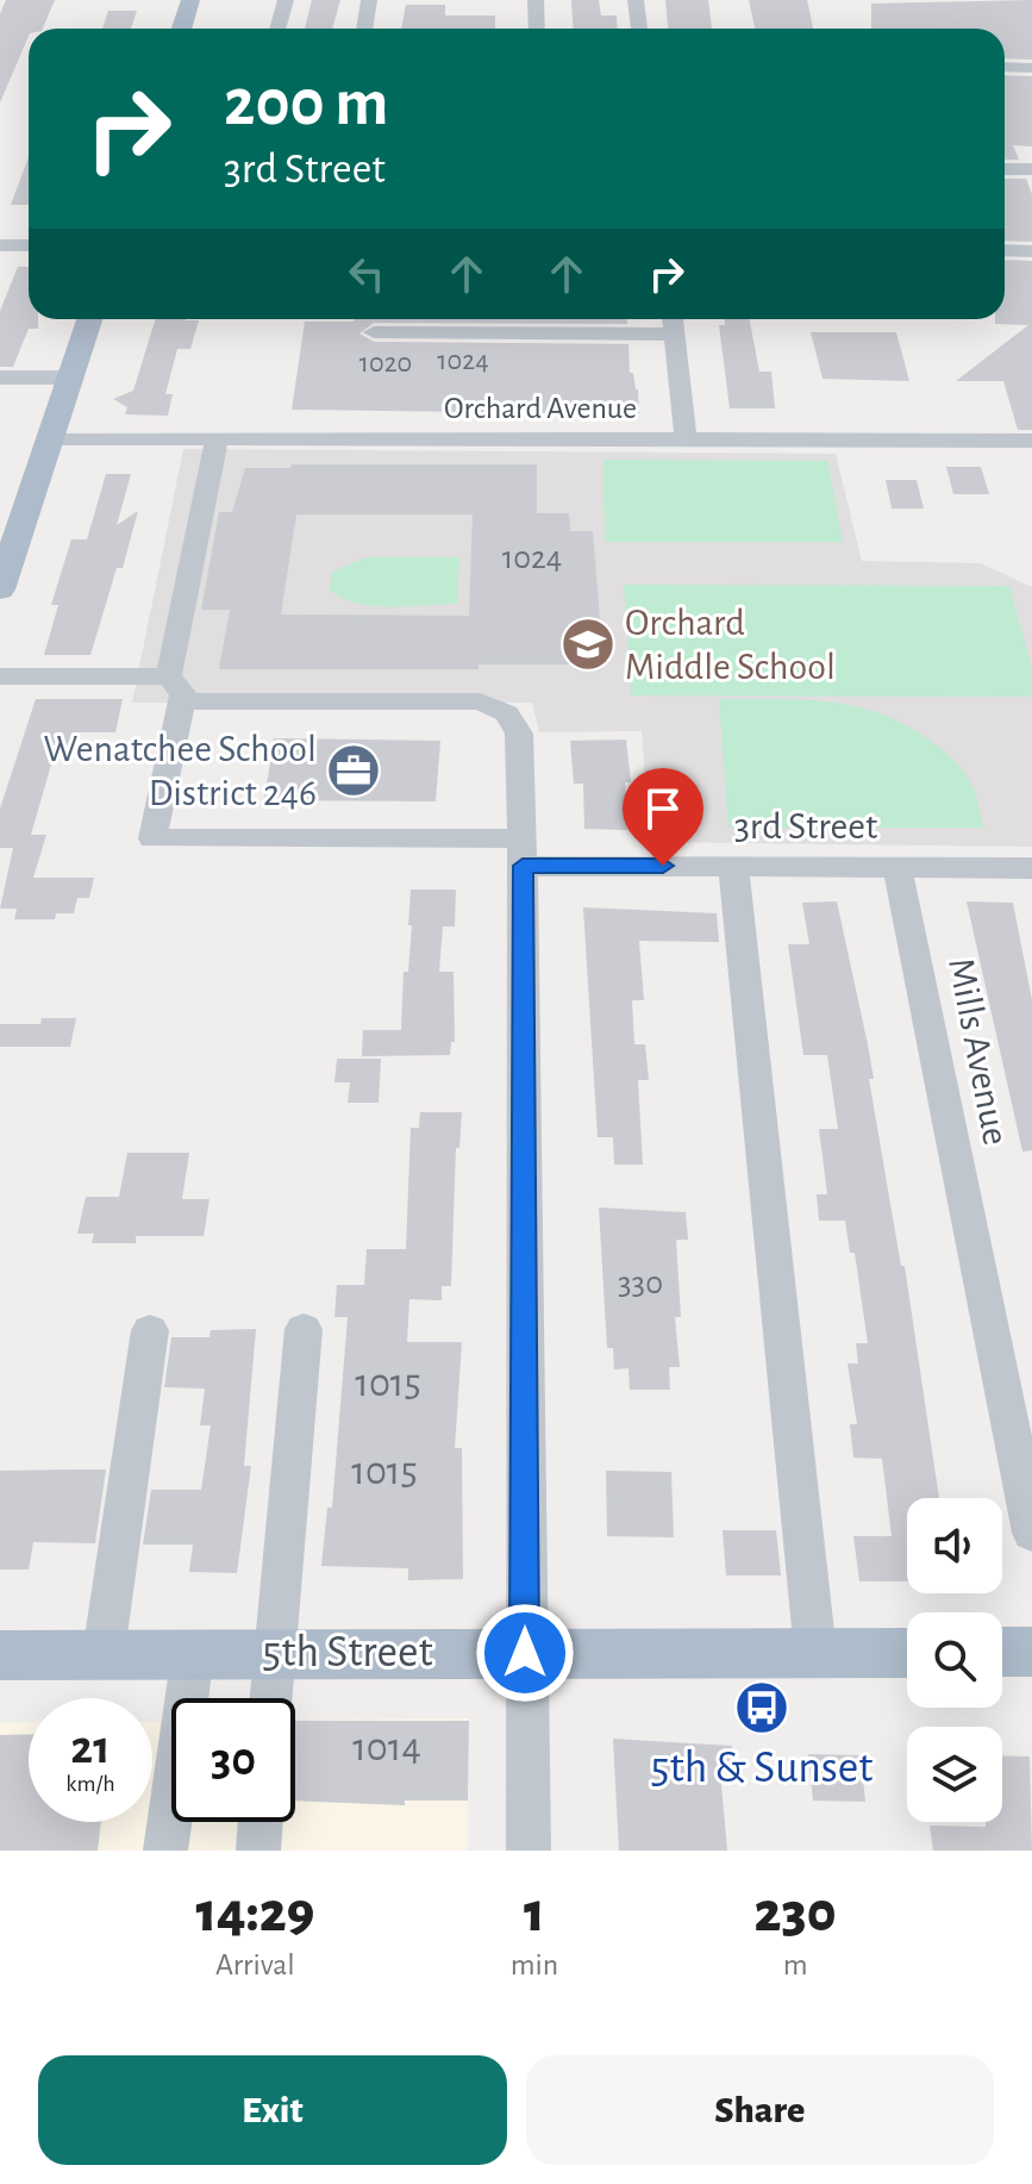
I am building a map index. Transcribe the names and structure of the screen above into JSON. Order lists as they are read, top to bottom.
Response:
{
  "streets": {
    "main road": ["5th Street"],
    "street": ["Orchard Avenue", "3rd Street", "Mills Avenue"]
  },
  "crossings": [
    ["3rd Street", "Mills Avenue"]
  ],
  "places": {
    "school or university": ["Orchard Middle School"],
    "office": ["Wenatchee School District 246"],
    "bus stop": ["5th & Sunset"]
  },
  "house_numbers": [
    "1024",
    "1020",
    "1024",
    "330",
    "1015",
    "1015",
    "1014"
  ],
  "page": {
    "turn": ["200 m", "3rd Street"],
    "speed": "21 km/h",
    "limit": "30",
    "eta": [
      "14:29",
      "Arrival",
      "1",
      "min",
      "230",
      "m"
    ],
    "buttons": ["Exit", "Share"]
  }
}
